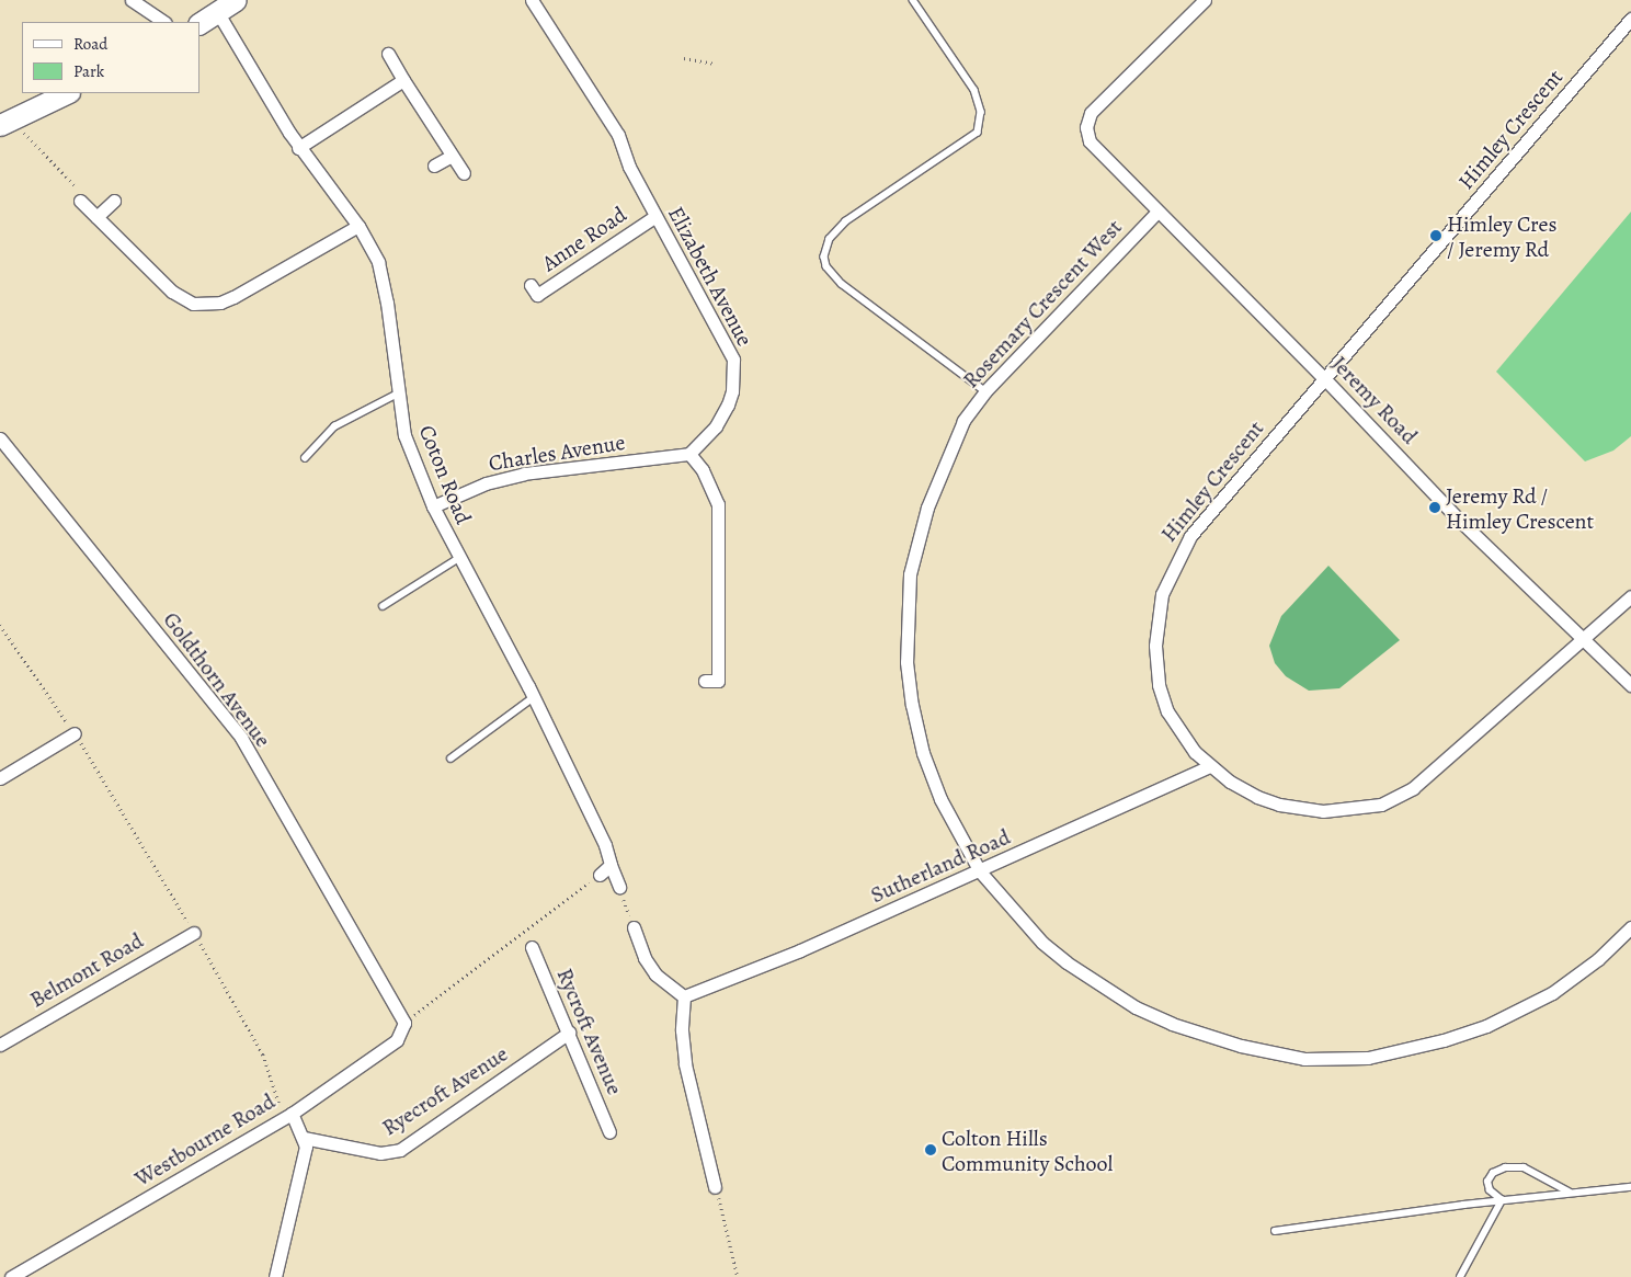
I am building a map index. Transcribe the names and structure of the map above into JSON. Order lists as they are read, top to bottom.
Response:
{
  "streets": {
    "street": [
      "Himley Crescent",
      "Anne Road",
      "Elizabeth Avenue",
      "Rosemary Crescent West",
      "Jeremy Road",
      "Charles Avenue",
      "Coton Road",
      "Goldthorn Avenue",
      "Sutherland Road",
      "Belmont Road",
      "Rycroft Avenue",
      "Ryecroft Avenue",
      "Westbourne Road"
    ]
  },
  "crossings": [
    ["Himley Crescent", "Jeremy Road"],
    ["Himley Crescent", "Sutherland Road"],
    ["Anne Road", "Elizabeth Avenue"],
    ["Elizabeth Avenue", "Charles Avenue"],
    ["Rosemary Crescent West", "Jeremy Road"],
    ["Rosemary Crescent West", "Sutherland Road"],
    ["Charles Avenue", "Coton Road"],
    ["Goldthorn Avenue", "Westbourne Road"],
    ["Rycroft Avenue", "Ryecroft Avenue"]
  ],
  "places": ["Himley Cres / Jeremy Rd", "Jeremy Rd / Himley Crescent", "Colton Hills Community School"],
  "legend": ["Road", "Park"]
}
